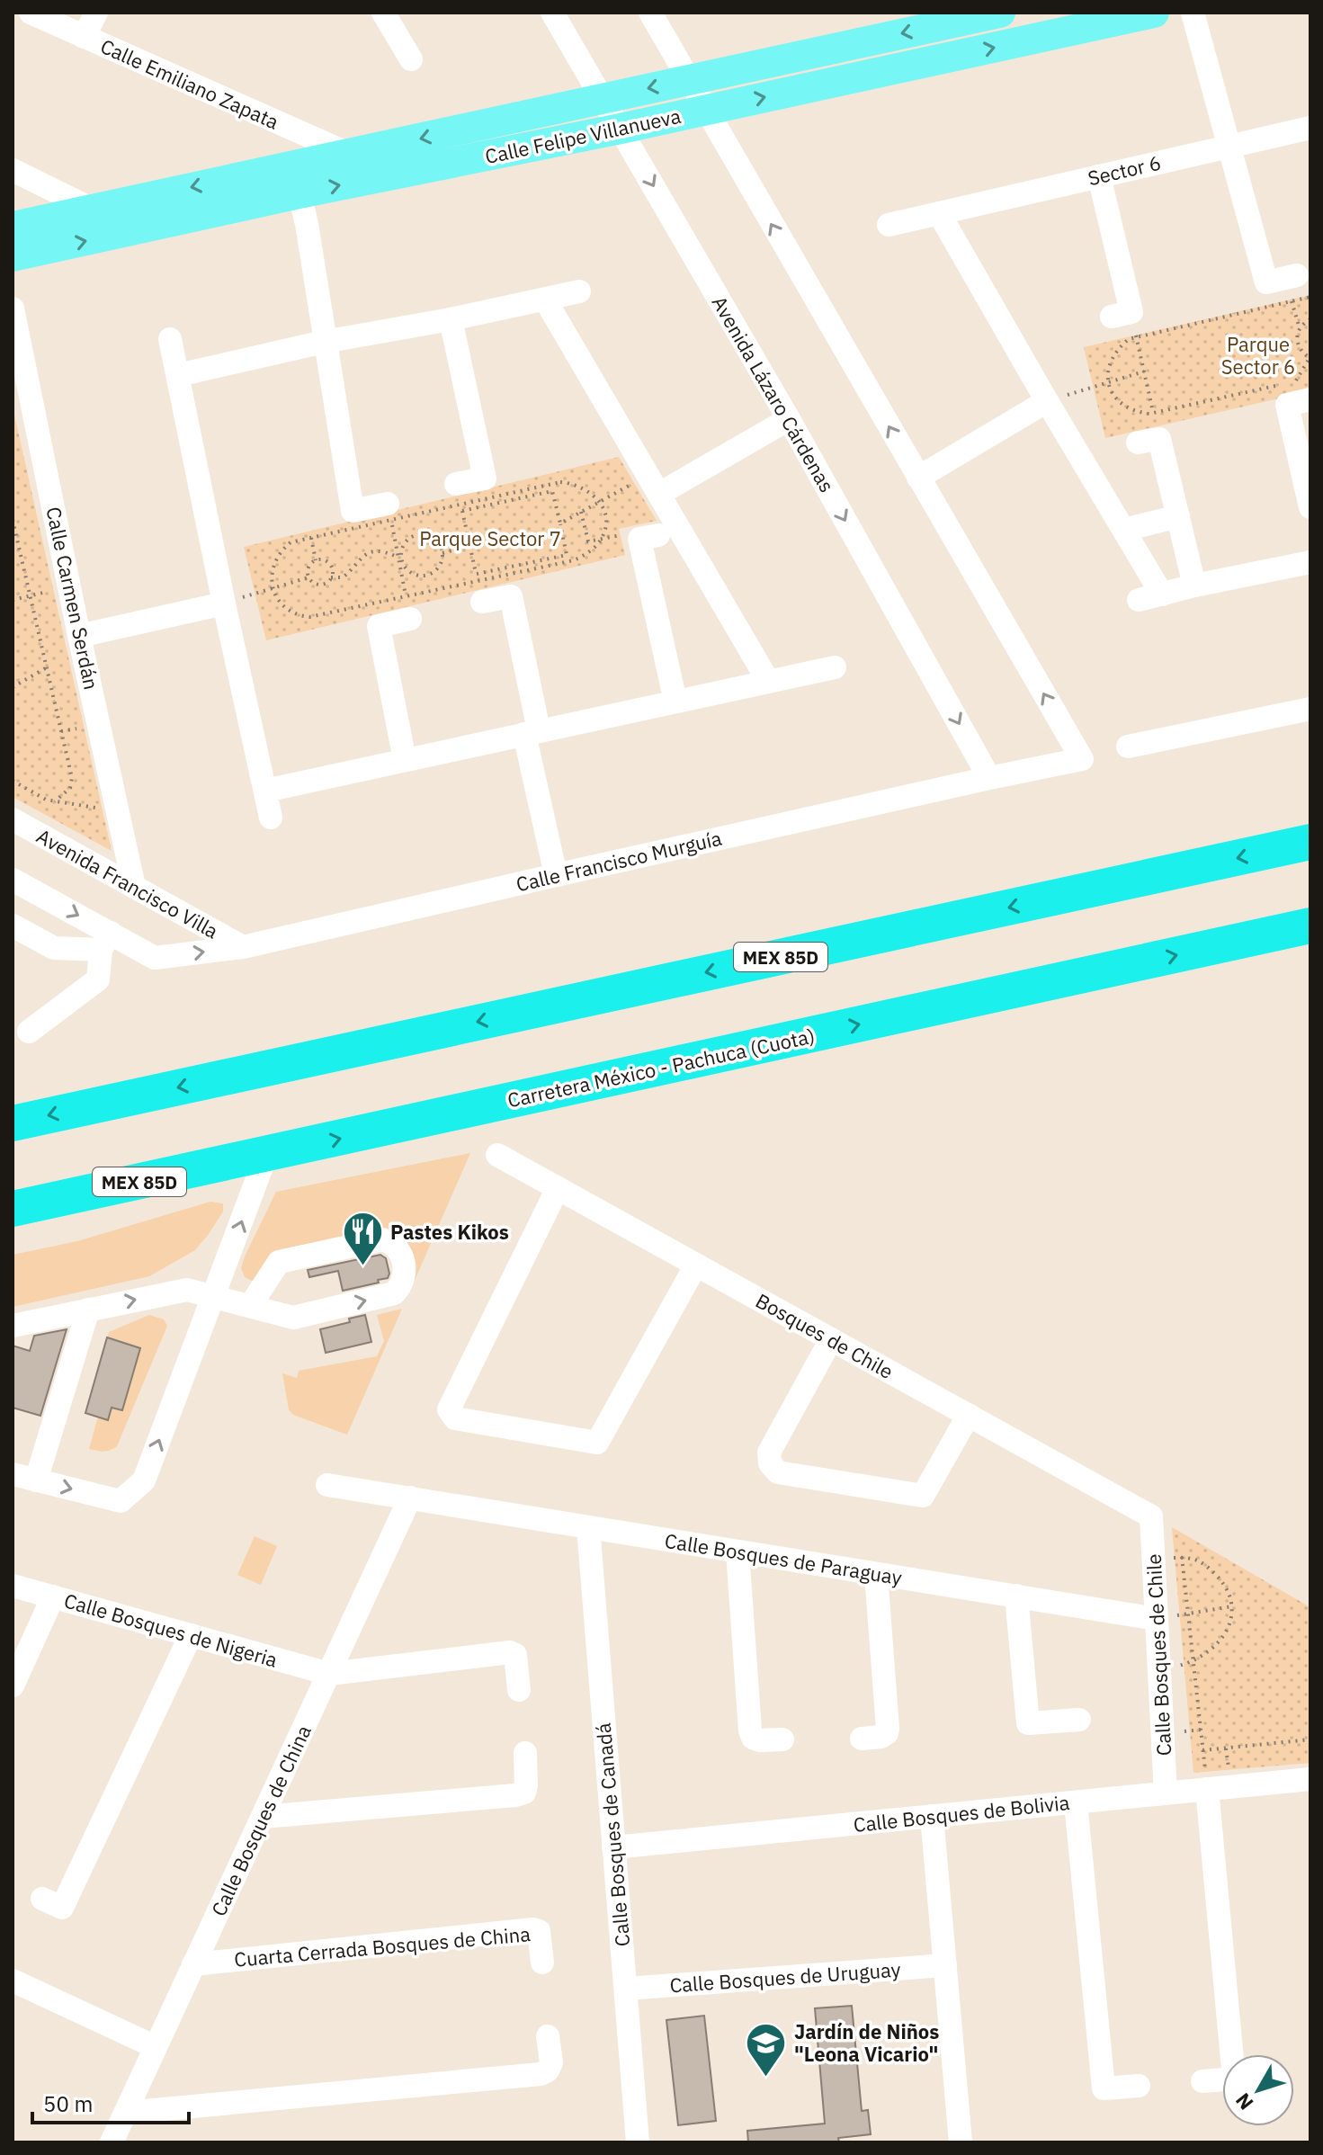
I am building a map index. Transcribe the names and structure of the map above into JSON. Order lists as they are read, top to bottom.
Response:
{
  "streets": {
    "highway": ["MEX 85D", "Carretera México - Pachuca (Cuota)"],
    "main road": ["Calle Felipe Villanueva"],
    "street": [
      "Calle Emiliano Zapata",
      "Sector 6",
      "Avenida Lázaro Cárdenas",
      "Calle Carmen Serdán",
      "Calle Francisco Murguía",
      "Avenida Francisco Villa",
      "Bosques de Chile",
      "Calle Bosques de Paraguay",
      "Calle Bosques de Nigeria",
      "Calle Bosques de Chile",
      "Calle Bosques de Bolivia",
      "Calle Bosques de China",
      "Calle Bosques de Canadá",
      "Cuarta Cerrada Bosques de China",
      "Calle Bosques de Uruguay"
    ]
  },
  "crossings": [
    ["Calle Emiliano Zapata", "Calle Felipe Villanueva"],
    ["Calle Felipe Villanueva", "Avenida Lázaro Cárdenas"],
    ["Avenida Lázaro Cárdenas", "Calle Francisco Murguía"],
    ["Calle Carmen Serdán", "Avenida Francisco Villa"],
    ["Calle Francisco Murguía", "Avenida Francisco Villa"],
    ["Bosques de Chile", "Calle Bosques de Chile"],
    ["Calle Bosques de Paraguay", "Calle Bosques de Chile"],
    ["Calle Bosques de Paraguay", "Calle Bosques de China"],
    ["Calle Bosques de Paraguay", "Calle Bosques de Canadá"],
    ["Calle Bosques de Nigeria", "Calle Bosques de China"],
    ["Calle Bosques de Chile", "Calle Bosques de Bolivia"],
    ["Calle Bosques de Bolivia", "Calle Bosques de Canadá"],
    ["Calle Bosques de China", "Cuarta Cerrada Bosques de China"],
    ["Calle Bosques de Canadá", "Calle Bosques de Uruguay"]
  ],
  "parks": ["Parque Sector 6", "Parque Sector 7"],
  "places": {
    "restaurant": ["Pastes Kikos"],
    "school or university": ["Jardín de Niños \"Leona Vicario\""]
  },
  "scale_bar": "50 m",
  "north": "bottom left"
}
